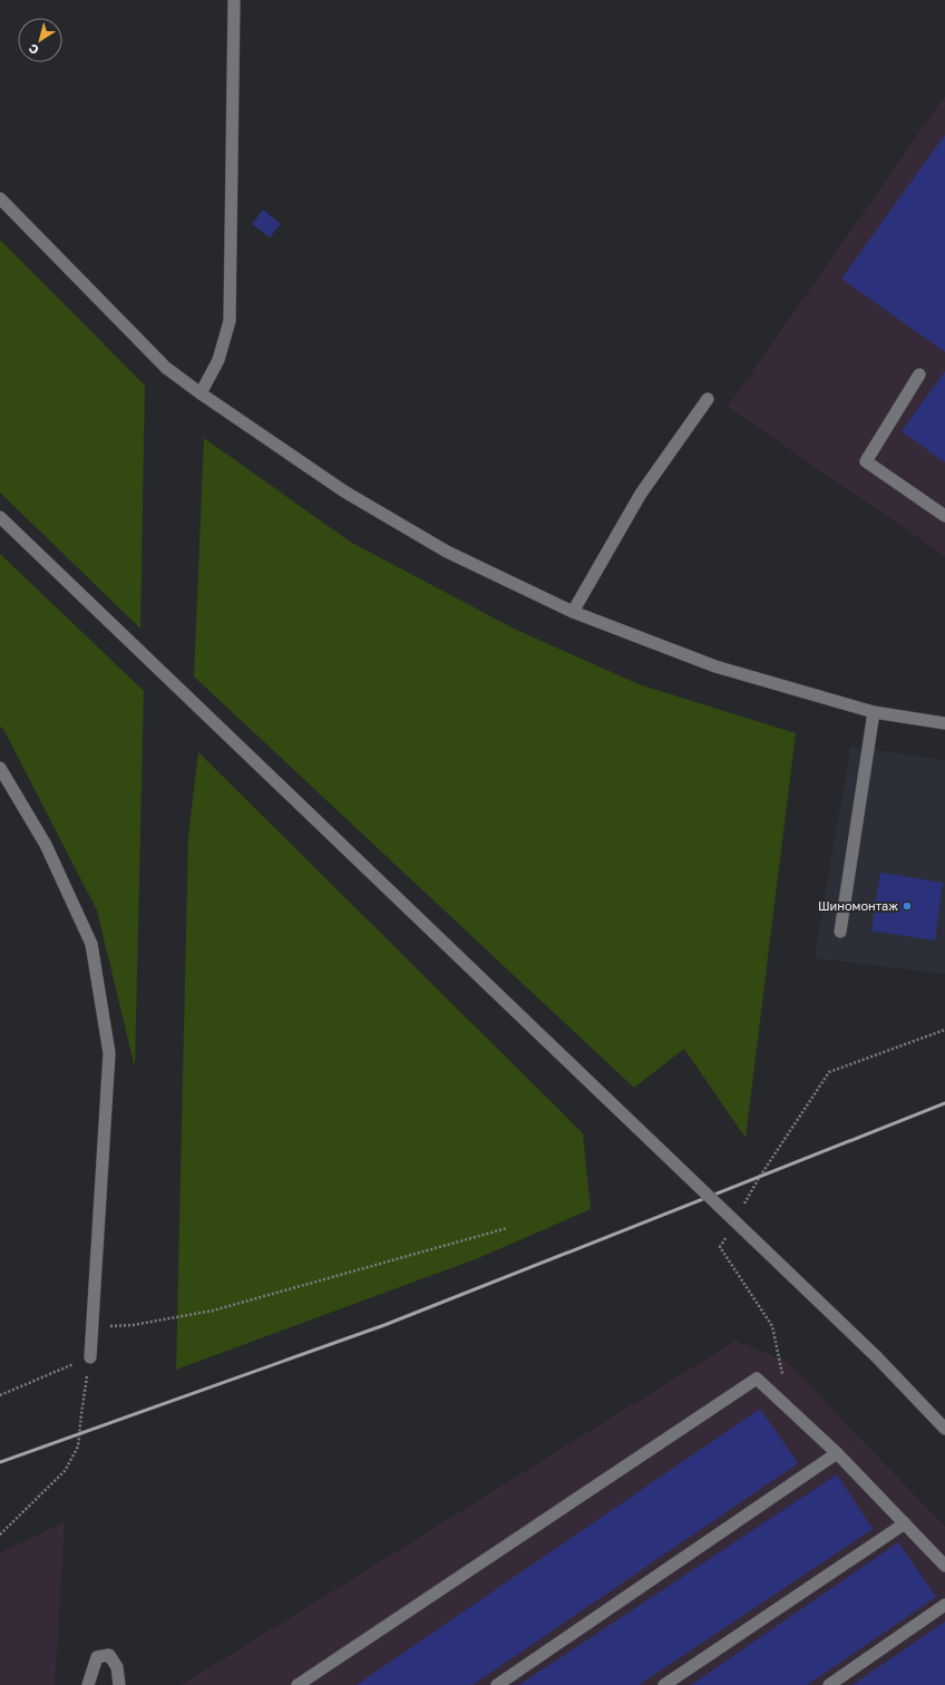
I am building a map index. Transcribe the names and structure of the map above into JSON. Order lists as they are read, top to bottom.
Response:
{
  "places": ["Шиномонтаж"],
  "north": "bottom left"
}
